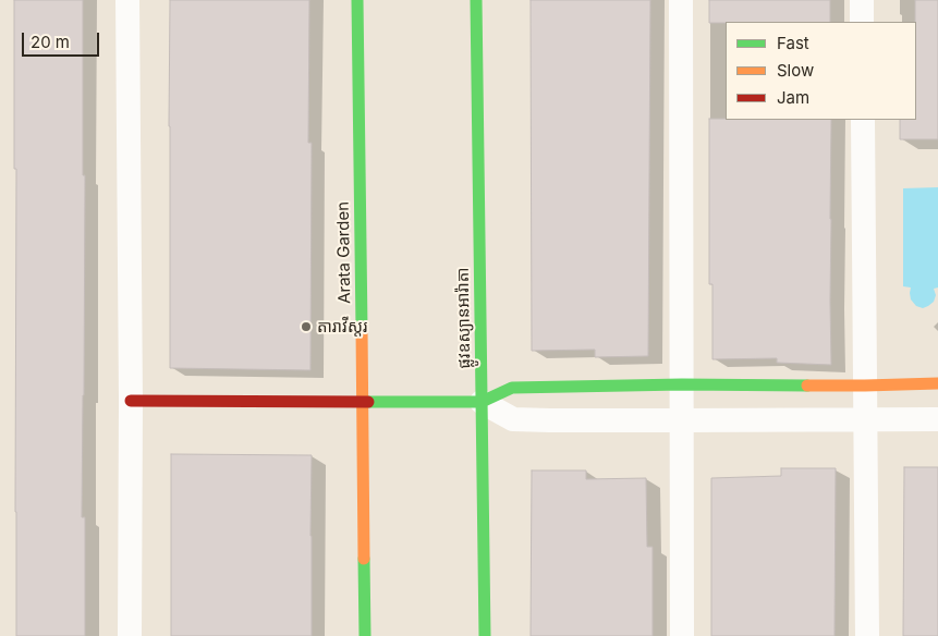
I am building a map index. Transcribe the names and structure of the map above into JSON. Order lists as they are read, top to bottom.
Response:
{
  "streets": {
    "street": ["Arata Garden", "ផ្លូវឧស្យានអារ៉ាតា"]
  },
  "places": ["តារាវីស្តរ"],
  "legend": ["Fast", "Slow", "Jam"],
  "scale_bar": "20 m"
}
